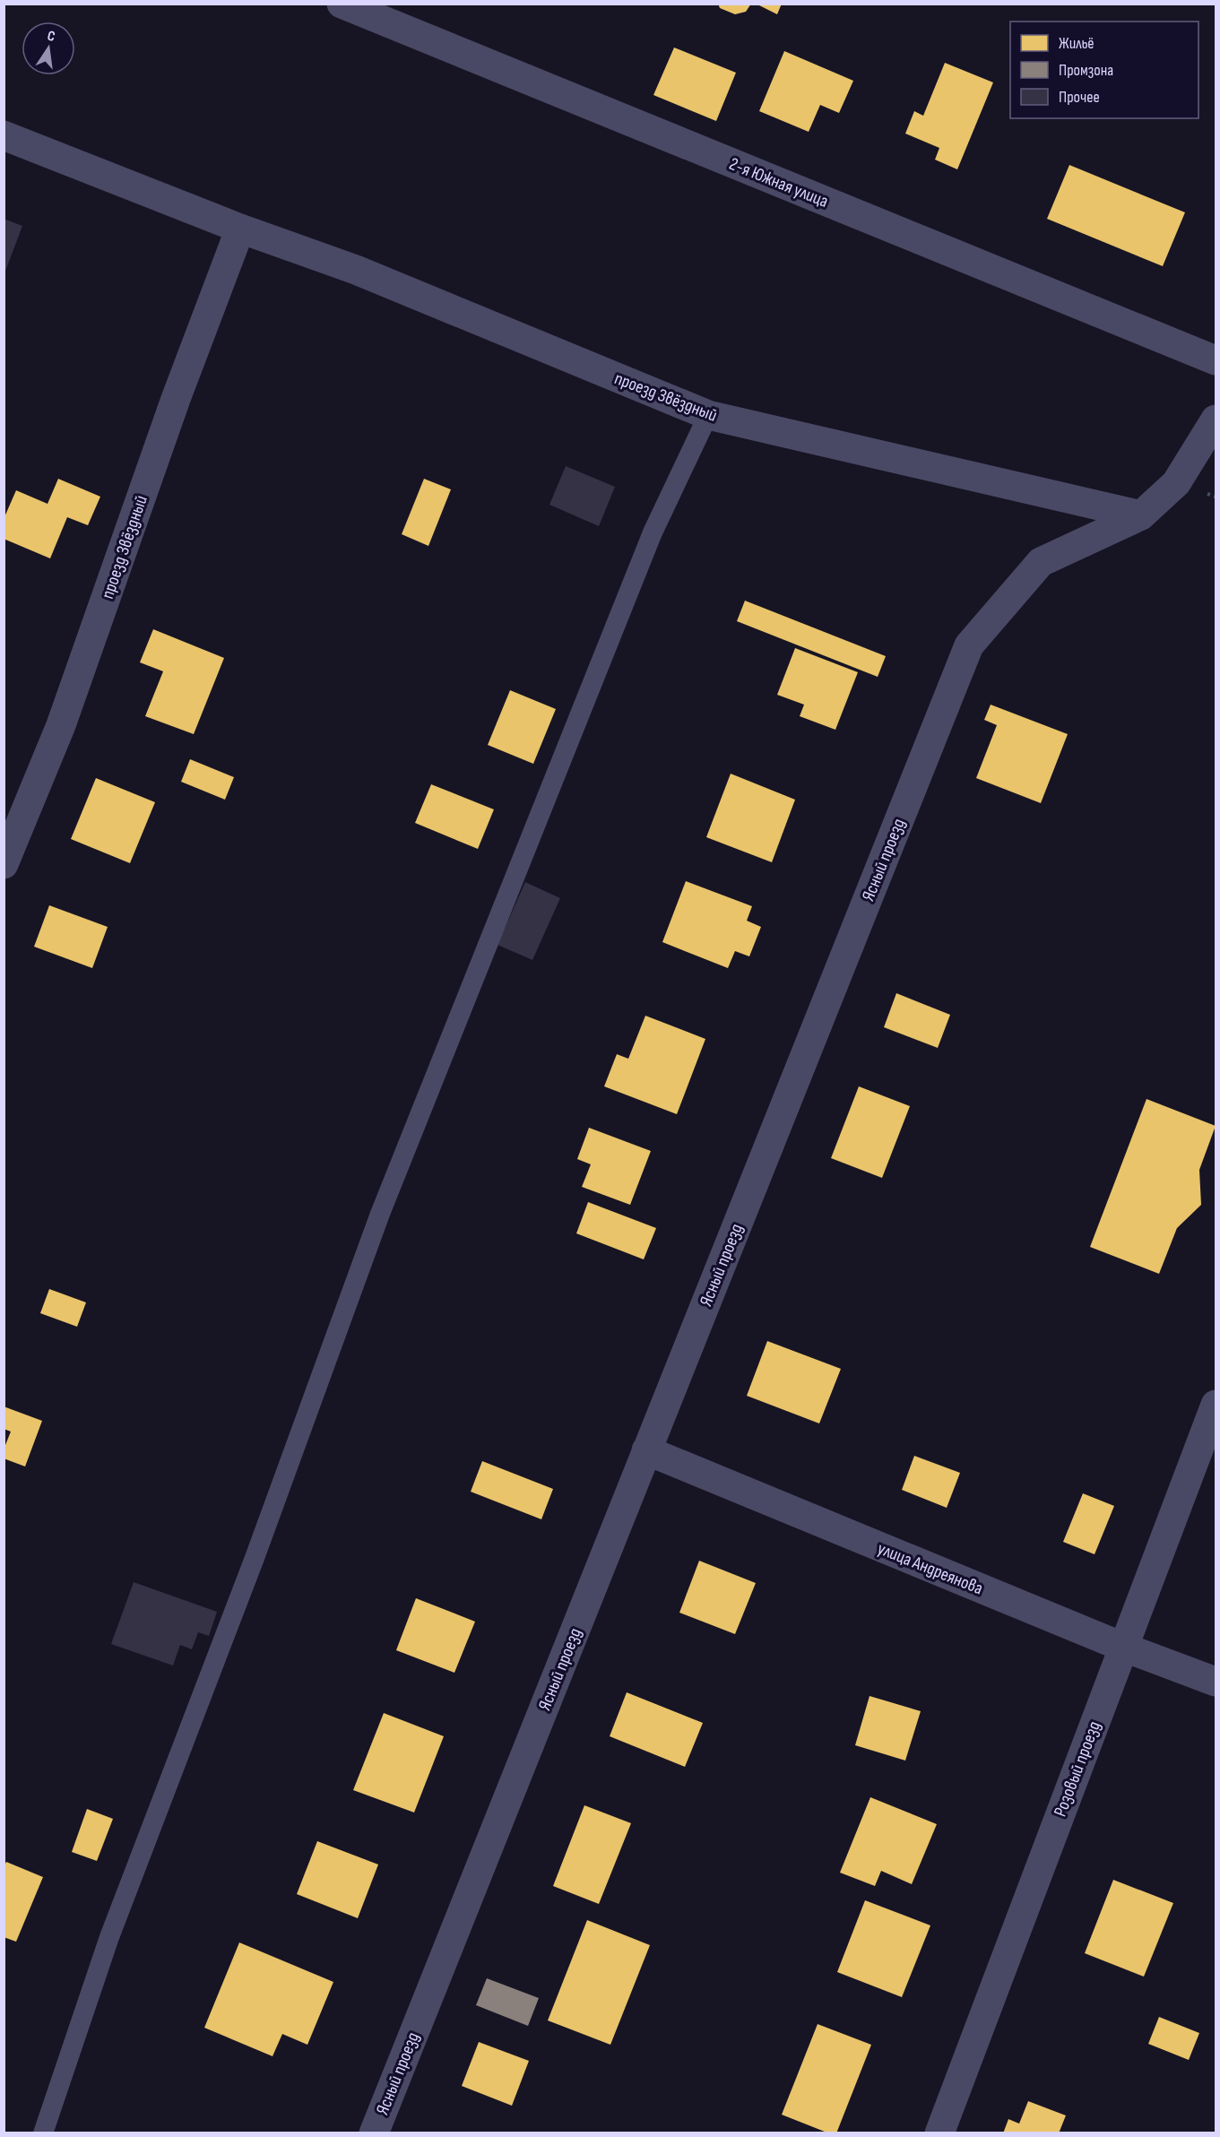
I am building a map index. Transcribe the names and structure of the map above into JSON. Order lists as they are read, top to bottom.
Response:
{
  "streets": {
    "street": [
      "2-я Южная улица",
      "проезд Звёздный",
      "Ясный проезд",
      "улица Андреянова",
      "Розовый проезд"
    ]
  },
  "crossings": [
    ["проезд Звёздный", "Ясный проезд"],
    ["Ясный проезд", "улица Андреянова"],
    ["улица Андреянова", "Розовый проезд"]
  ],
  "legend": ["Жильё", "Промзона", "Прочее"],
  "north": "top"
}
